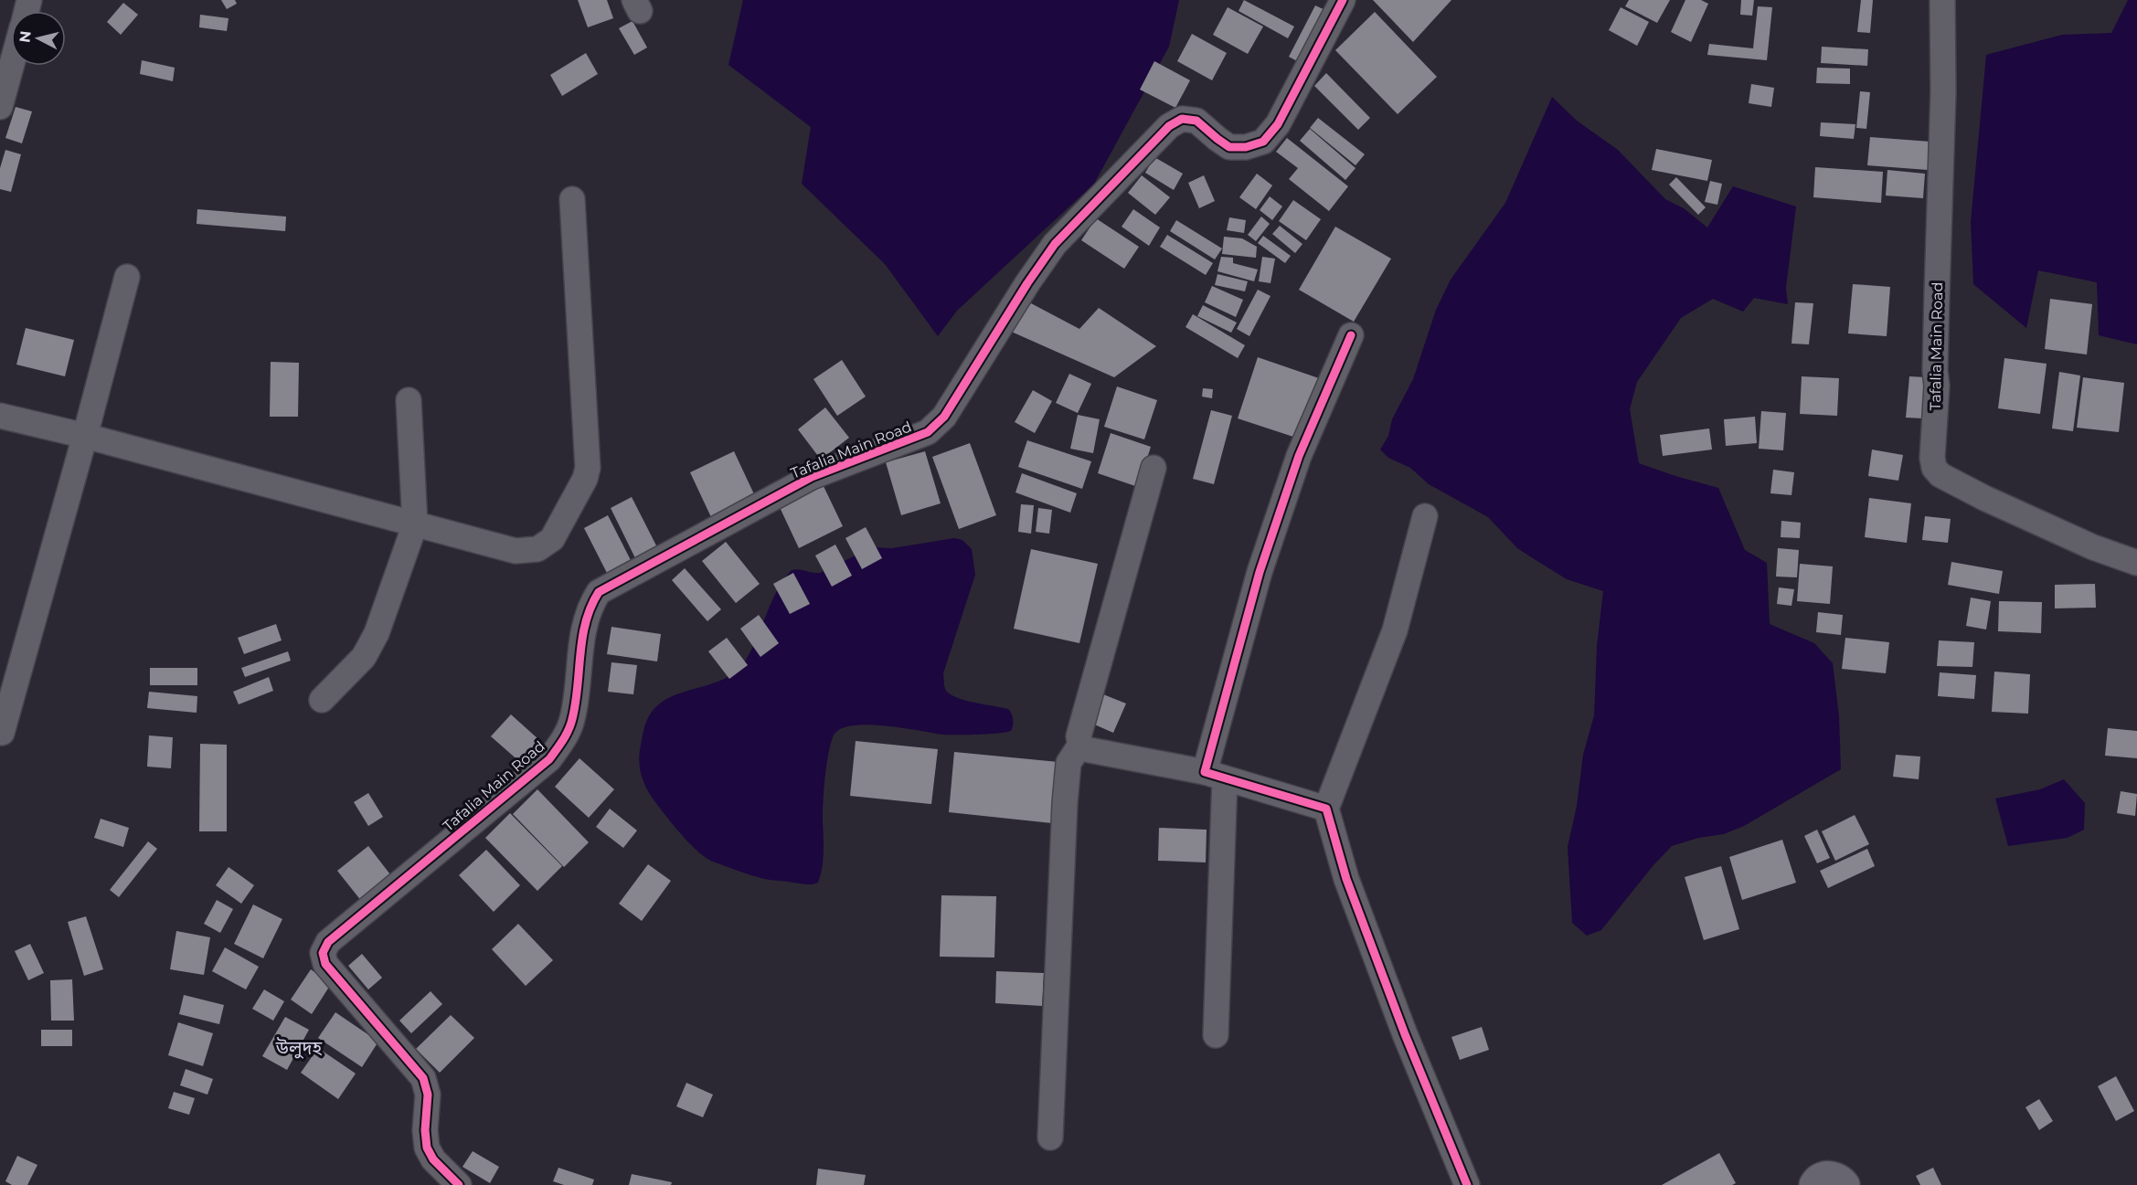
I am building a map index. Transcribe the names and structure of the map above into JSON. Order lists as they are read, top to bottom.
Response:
{
  "streets": {
    "street": ["Tafalia Main Road"]
  },
  "districts": ["উলুদহ"],
  "north": "left"
}
